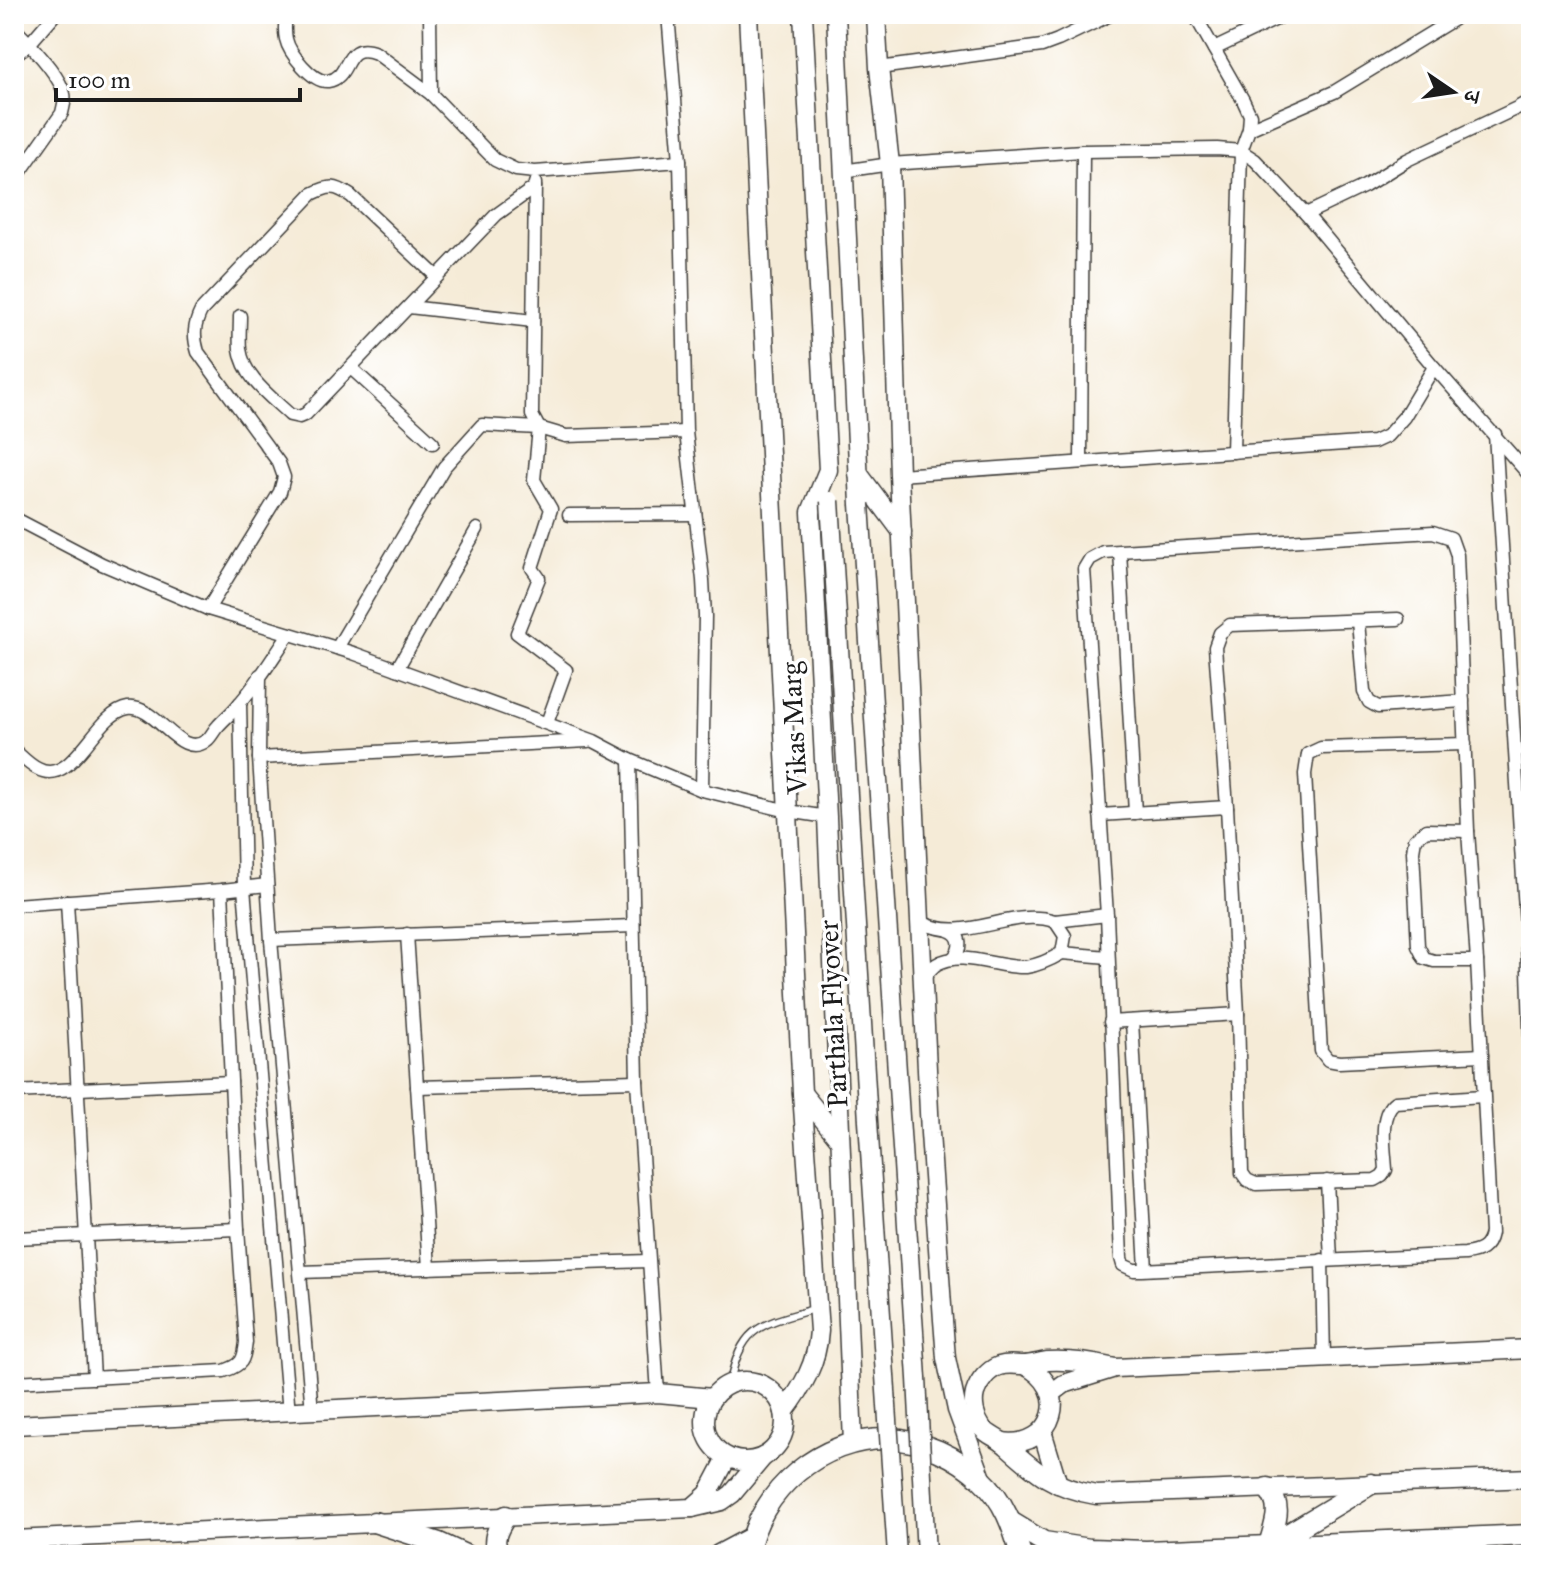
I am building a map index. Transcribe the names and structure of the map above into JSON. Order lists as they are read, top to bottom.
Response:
{
  "streets": {
    "street": ["Vikas Marg", "Parthala Flyover"]
  },
  "crossings": [
    ["Vikas Marg", "Parthala Flyover"]
  ],
  "scale_bar": "100 m",
  "north": "right"
}
